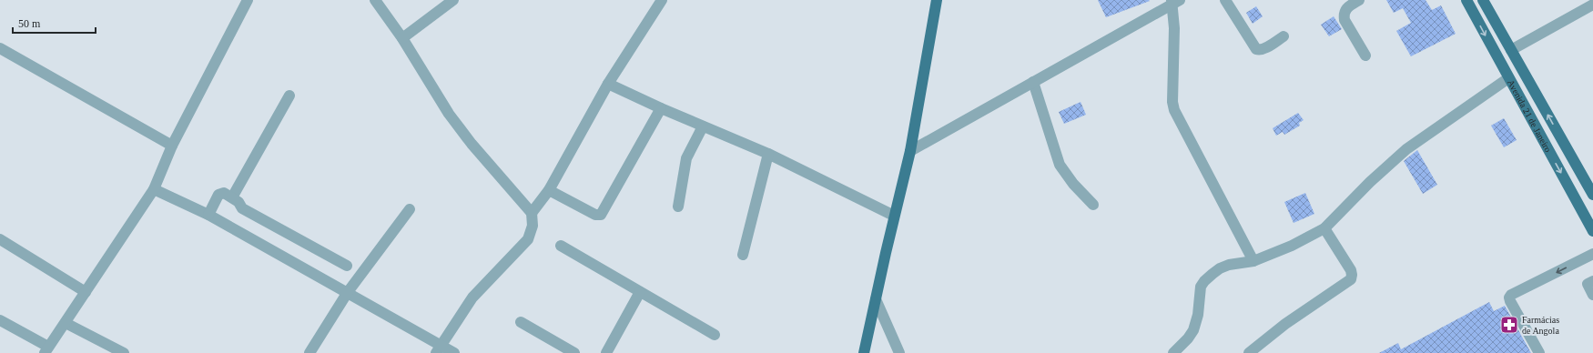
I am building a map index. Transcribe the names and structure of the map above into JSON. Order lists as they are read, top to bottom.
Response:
{
  "streets": {
    "main road": ["Avenida 21 de Janeiro"]
  },
  "places": {
    "pharmacy": ["Farmácias de Angola"]
  },
  "scale_bar": "50 m"
}
